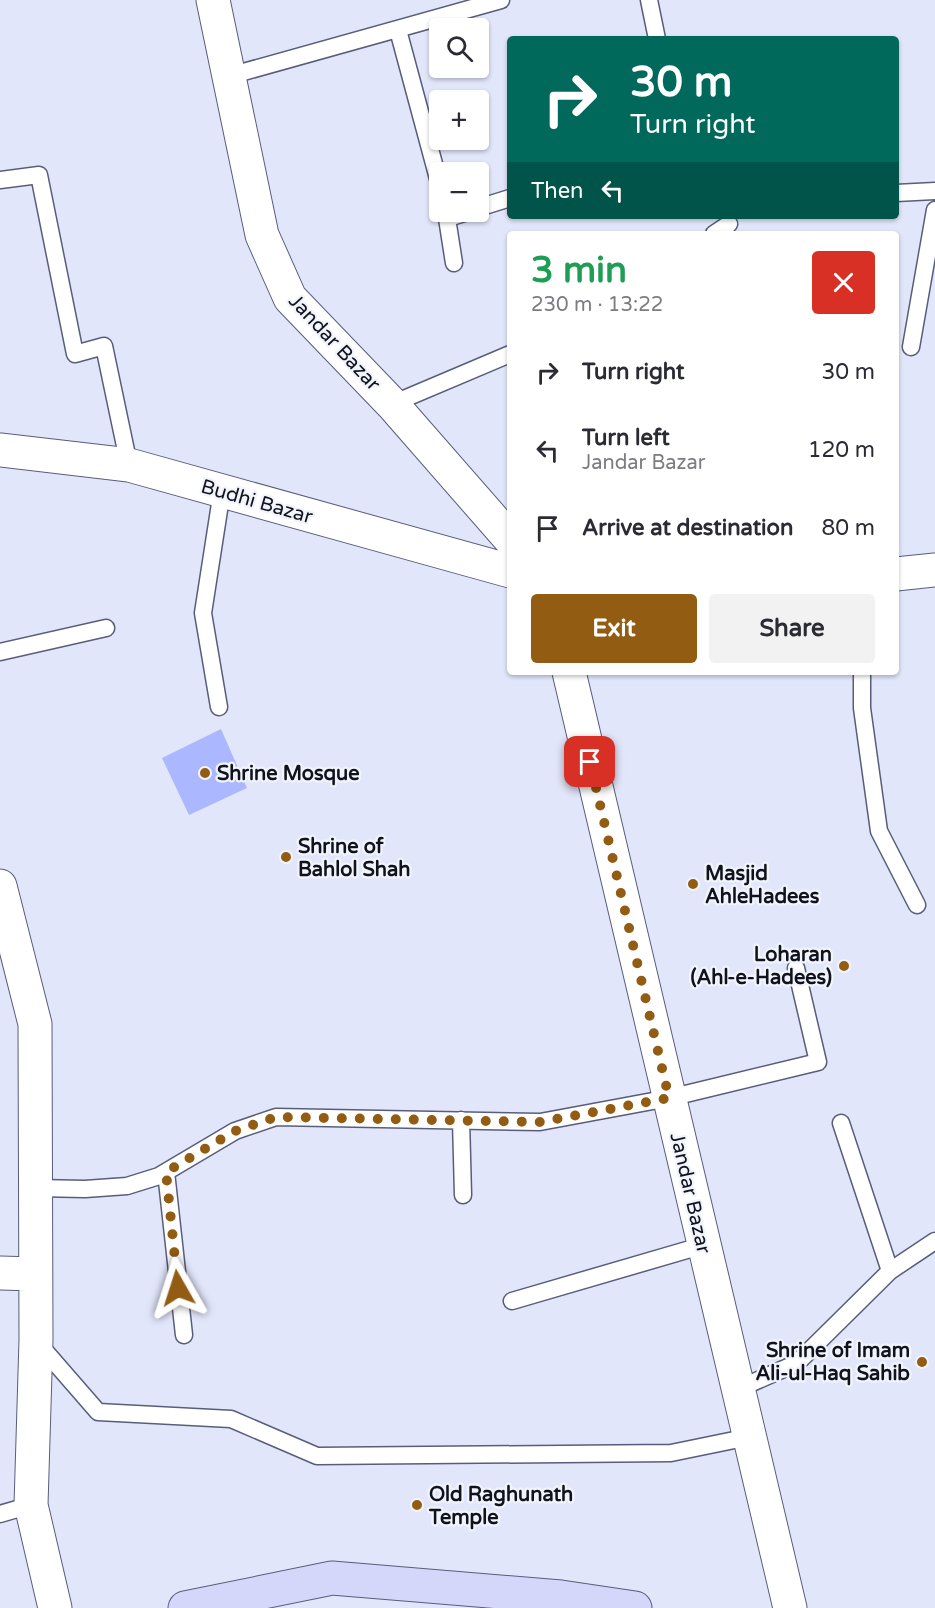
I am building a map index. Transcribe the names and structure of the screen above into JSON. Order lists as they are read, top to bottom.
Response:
{
  "streets": {
    "street": ["Jandar Bazar", "Budhi Bazar"]
  },
  "places": [
    "Shrine Mosque",
    "Shrine of Bahlol Shah",
    "Masjid AhleHadees",
    "Loharan (Ahl-e-Hadees)",
    "Shrine of Imam Ali-ul-Haq Sahib",
    "Old Raghunath Temple"
  ],
  "page": {
    "map_buttons": ["+", "−"],
    "turn": ["30 m", "Turn right"],
    "then": "Then",
    "heading": ["3 min", "230 m · 13:22"],
    "list": [
      {
        "name": "Turn right",
        "value": "30 m"
      },
      {
        "name": "Turn left",
        "note": "Jandar Bazar",
        "value": "120 m"
      },
      {
        "name": "Arrive at destination",
        "value": "80 m"
      }
    ],
    "buttons": ["Exit", "Share"]
  }
}
